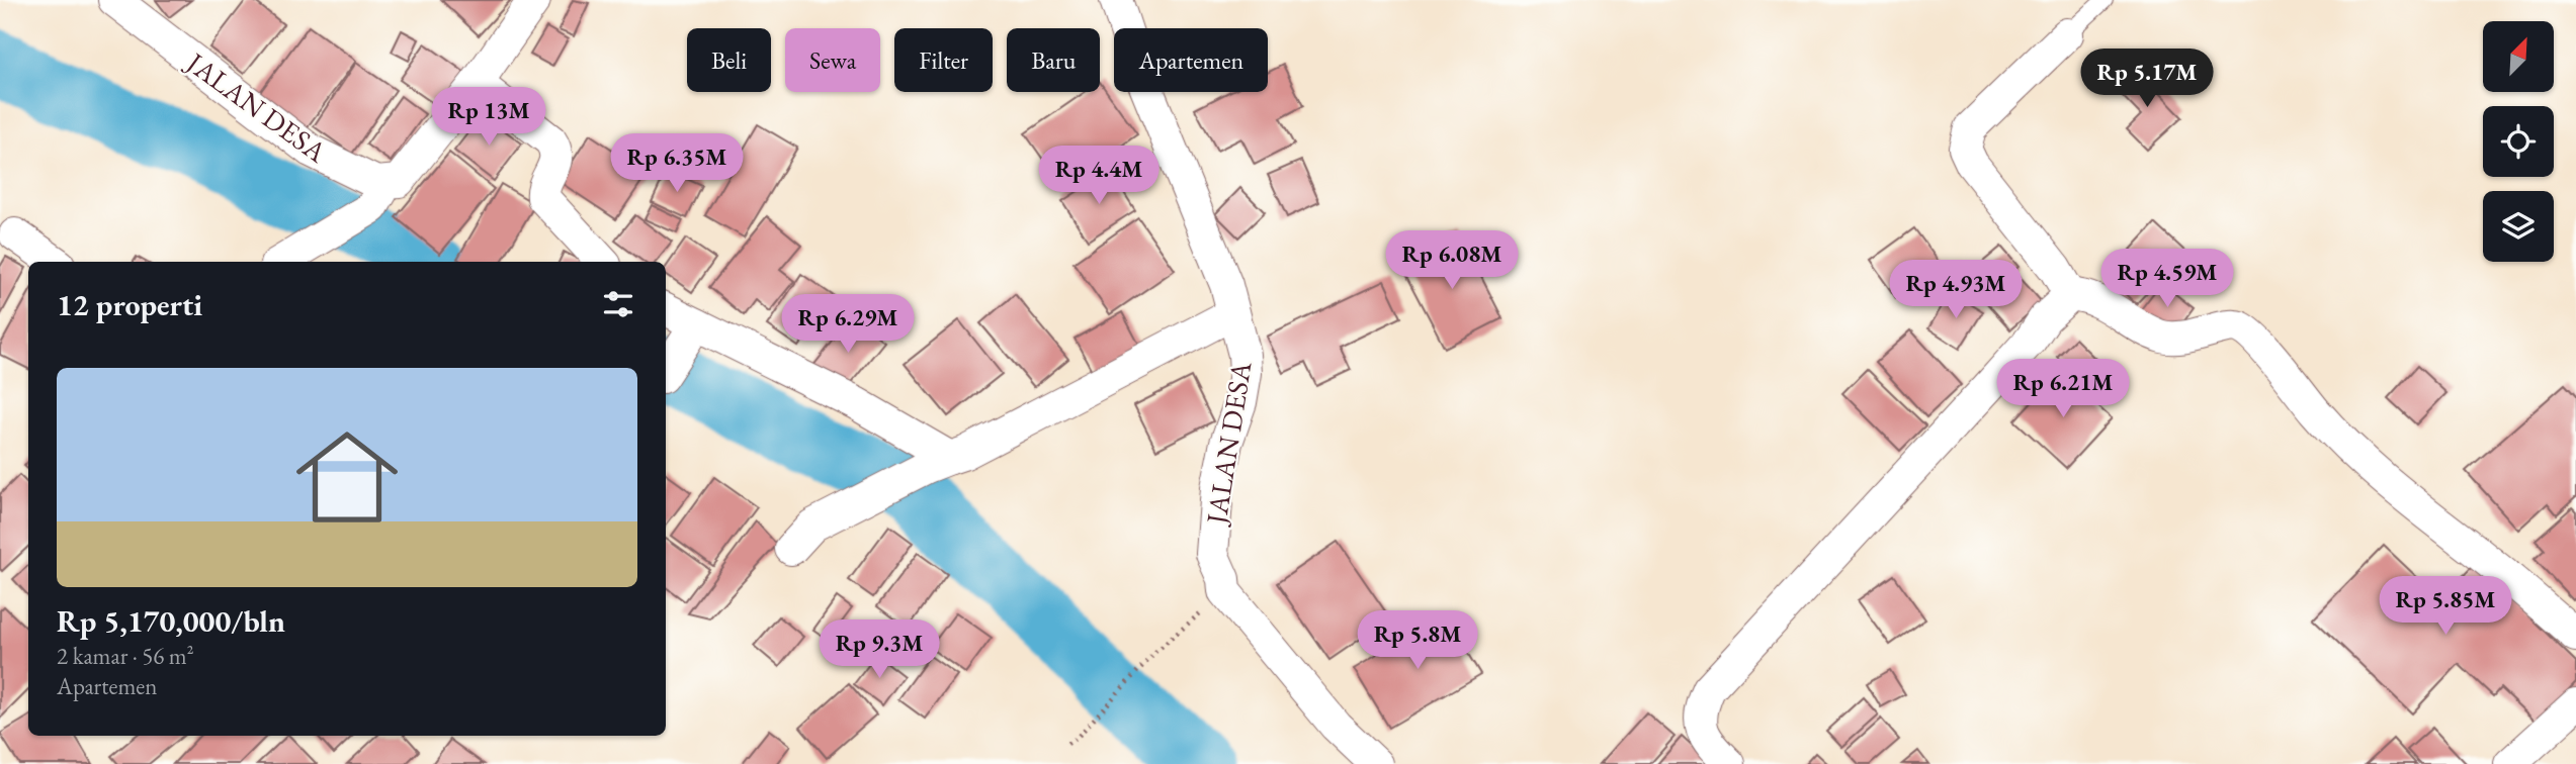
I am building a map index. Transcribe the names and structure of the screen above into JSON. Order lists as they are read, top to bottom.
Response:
{
  "streets": {
    "street": ["JALAN DESA"]
  },
  "north": "top right",
  "page": {
    "chip": [
      "Beli",
      "Sewa",
      "Filter",
      "Baru",
      "Apartemen"
    ],
    "price": [
      "Rp 5.17M",
      "Rp 13M",
      "Rp 6.35M",
      "Rp 4.4M",
      "Rp 6.08M",
      "Rp 4.59M",
      "Rp 4.93M",
      "Rp 6.29M",
      "Rp 6.21M",
      "Rp 5.85M",
      "Rp 5.8M",
      "Rp 9.3M"
    ],
    "heading": "12 properti",
    "list": [
      {
        "name": "Rp 5,170,000/bln",
        "note": "2 kamar · 56 m² · Apartemen"
      }
    ]
  }
}
